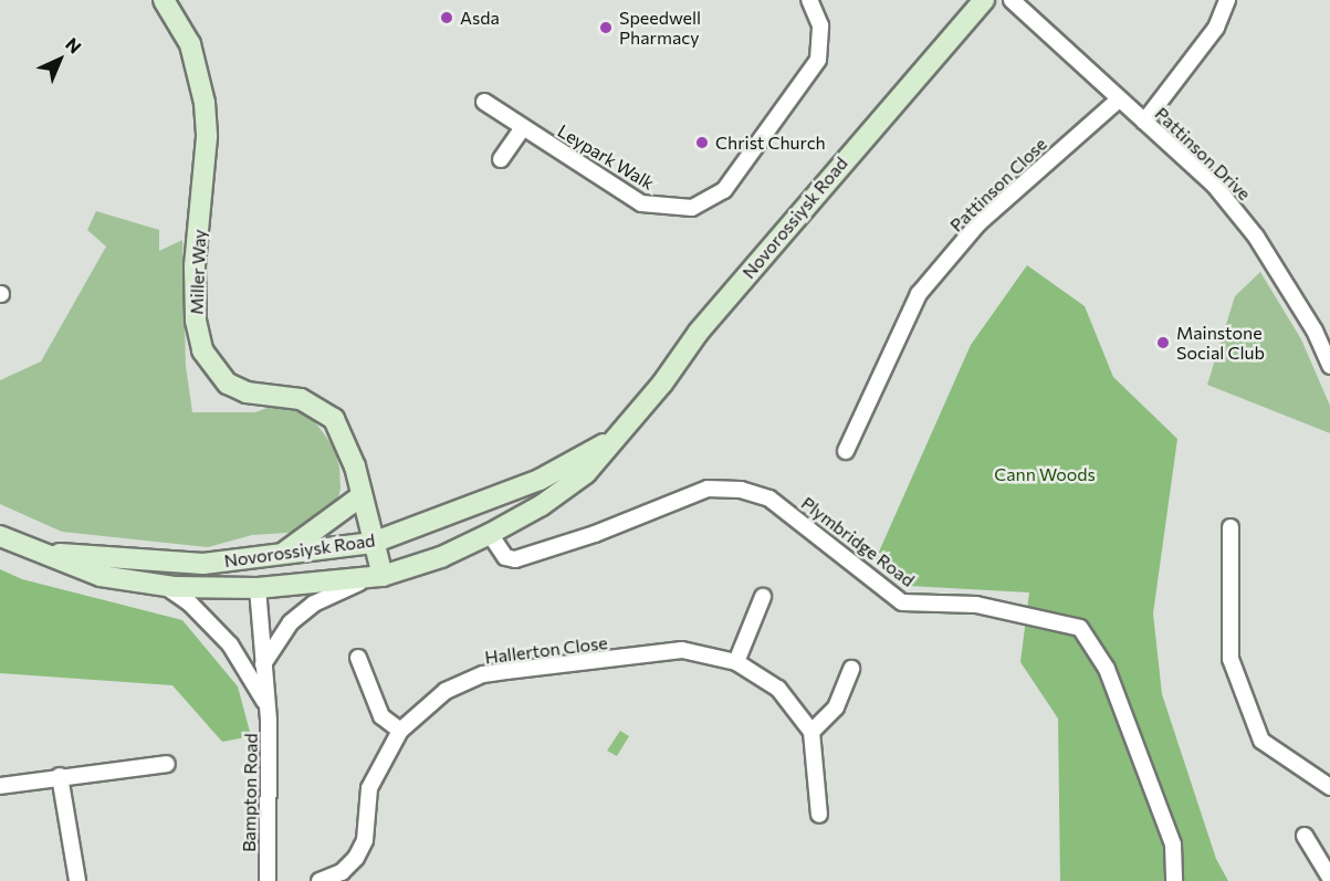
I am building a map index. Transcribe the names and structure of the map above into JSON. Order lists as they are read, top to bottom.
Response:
{
  "streets": {
    "main road": ["Novorossiysk Road", "Miller Way"],
    "street": [
      "Pattinson Drive",
      "Leypark Walk",
      "Pattinson Close",
      "Plymbridge Road",
      "Hallerton Close",
      "Bampton Road"
    ]
  },
  "crossings": [
    ["Pattinson Drive", "Pattinson Close"],
    ["Novorossiysk Road", "Miller Way"],
    ["Novorossiysk Road", "Plymbridge Road"],
    ["Novorossiysk Road", "Bampton Road"]
  ],
  "parks": ["Cann Woods"],
  "places": [
    "Asda",
    "Speedwell Pharmacy",
    "Christ Church",
    "Mainstone Social Club"
  ],
  "north": "top right"
}
